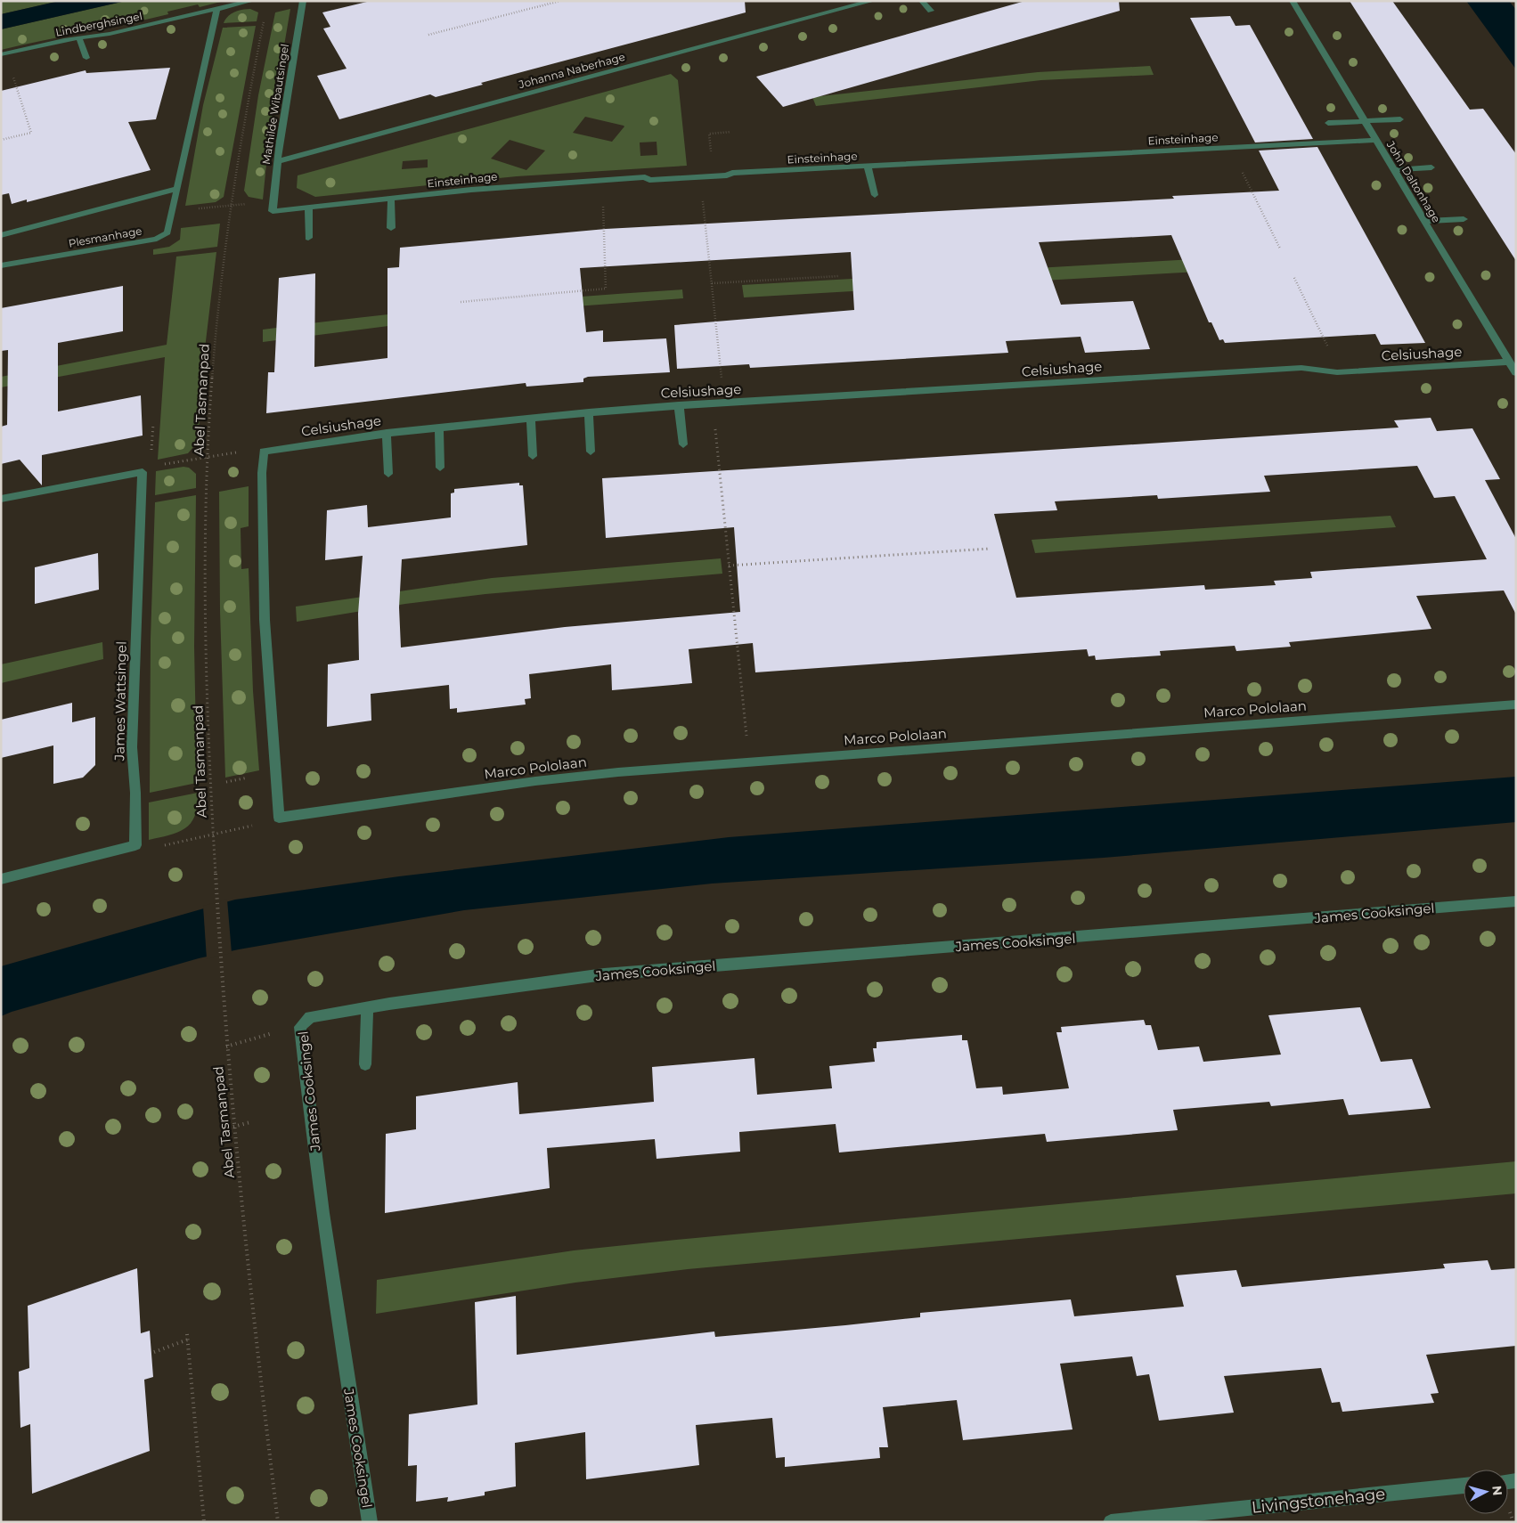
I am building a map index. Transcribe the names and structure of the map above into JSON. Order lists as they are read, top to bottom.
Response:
{
  "streets": {
    "street": [
      "Lindberghsingel",
      "Johanna Naberhage",
      "Mathilde Wibautsingel",
      "Einsteinhage",
      "John Daltonhage",
      "Plesmanhage",
      "Celsiushage",
      "James Wattsingel",
      "Marco Pololaan",
      "James Cooksingel",
      "Livingstonehage"
    ],
    "path": ["Abel Tasmanpad"]
  },
  "crossings": [
    ["Lindberghsingel", "Plesmanhage"],
    ["Johanna Naberhage", "Mathilde Wibautsingel"],
    ["Mathilde Wibautsingel", "Einsteinhage"],
    ["Einsteinhage", "John Daltonhage"],
    ["John Daltonhage", "Celsiushage"],
    ["Celsiushage", "Marco Pololaan"]
  ],
  "north": "right"
}
